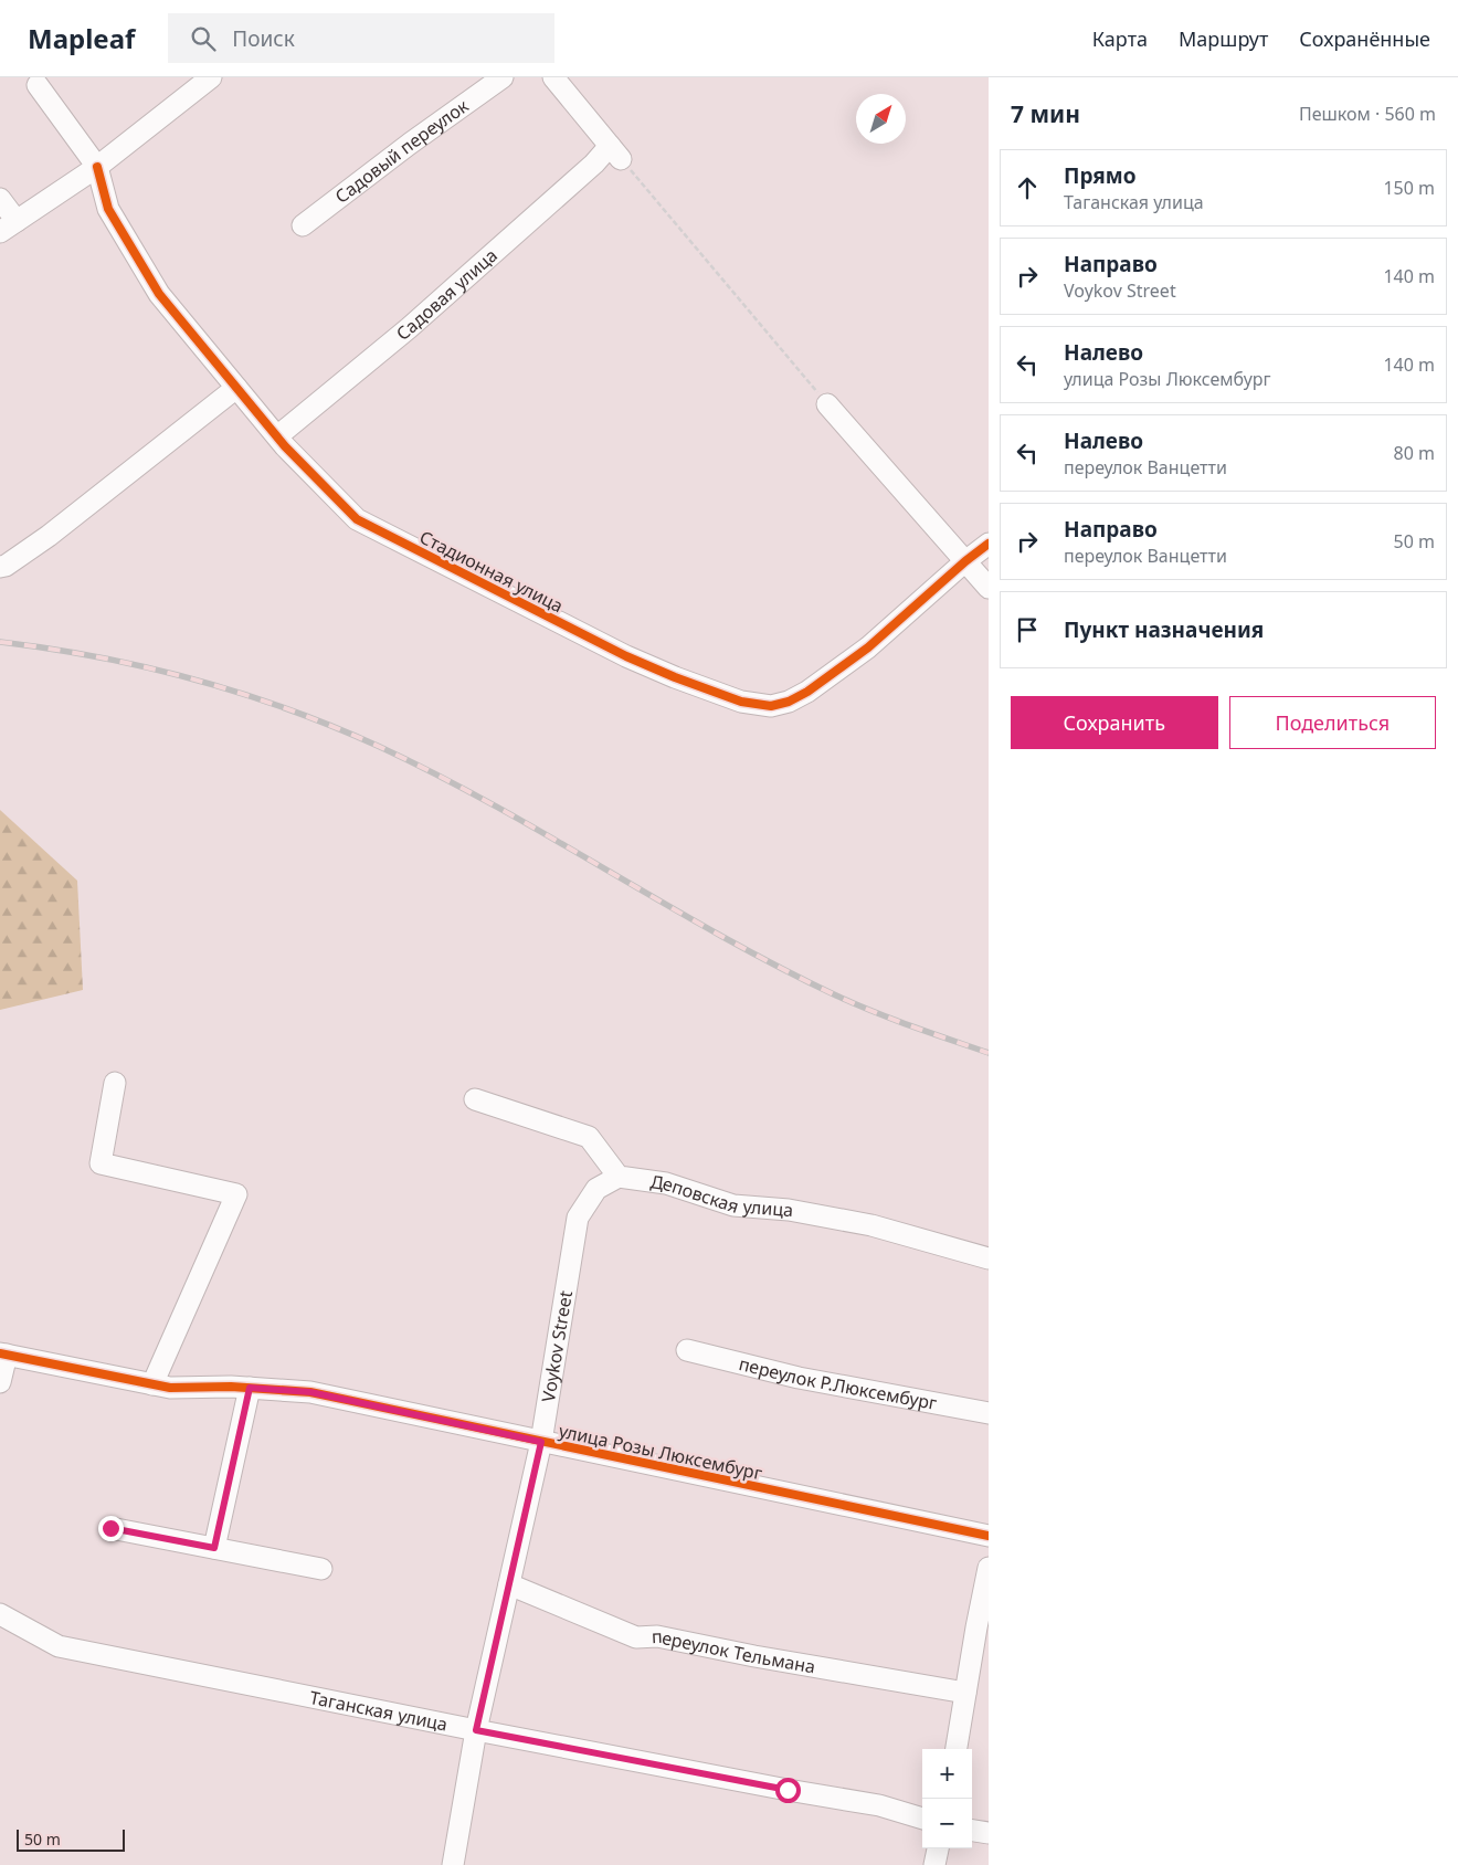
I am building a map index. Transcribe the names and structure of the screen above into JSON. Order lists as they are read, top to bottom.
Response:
{
  "streets": {
    "street": [
      "Садовый переулок",
      "Садовая улица",
      "Стадионная улица",
      "Деповская улица",
      "Voykov Street",
      "переулок Р.Люксембург",
      "улица Розы Люксембург",
      "переулок Тельмана",
      "Таганская улица"
    ]
  },
  "crossings": [
    ["Садовая улица", "Стадионная улица"],
    ["Деповская улица", "Voykov Street"],
    ["Voykov Street", "улица Розы Люксембург"],
    ["Voykov Street", "переулок Тельмана"],
    ["Voykov Street", "Таганская улица"]
  ],
  "scale_bar": "50 m",
  "north": "top right",
  "page": {
    "header": "Mapleaf",
    "search": "Поиск",
    "nav": ["Карта", "Маршрут", "Сохранённые"],
    "heading": ["7 мин", "Пешком · 560 m"],
    "list": [
      ["Прямо", "Таганская улица", "150 m"],
      ["Направо", "Voykov Street", "140 m"],
      ["Налево", "улица Розы Люксембург", "140 m"],
      ["Налево", "переулок Ванцетти", "80 m"],
      ["Направо", "переулок Ванцетти", "50 m"],
      "Пункт назначения"
    ],
    "buttons": ["Сохранить", "Поделиться"],
    "map_buttons": ["+", "−"],
    "scale": "50 m"
  }
}
